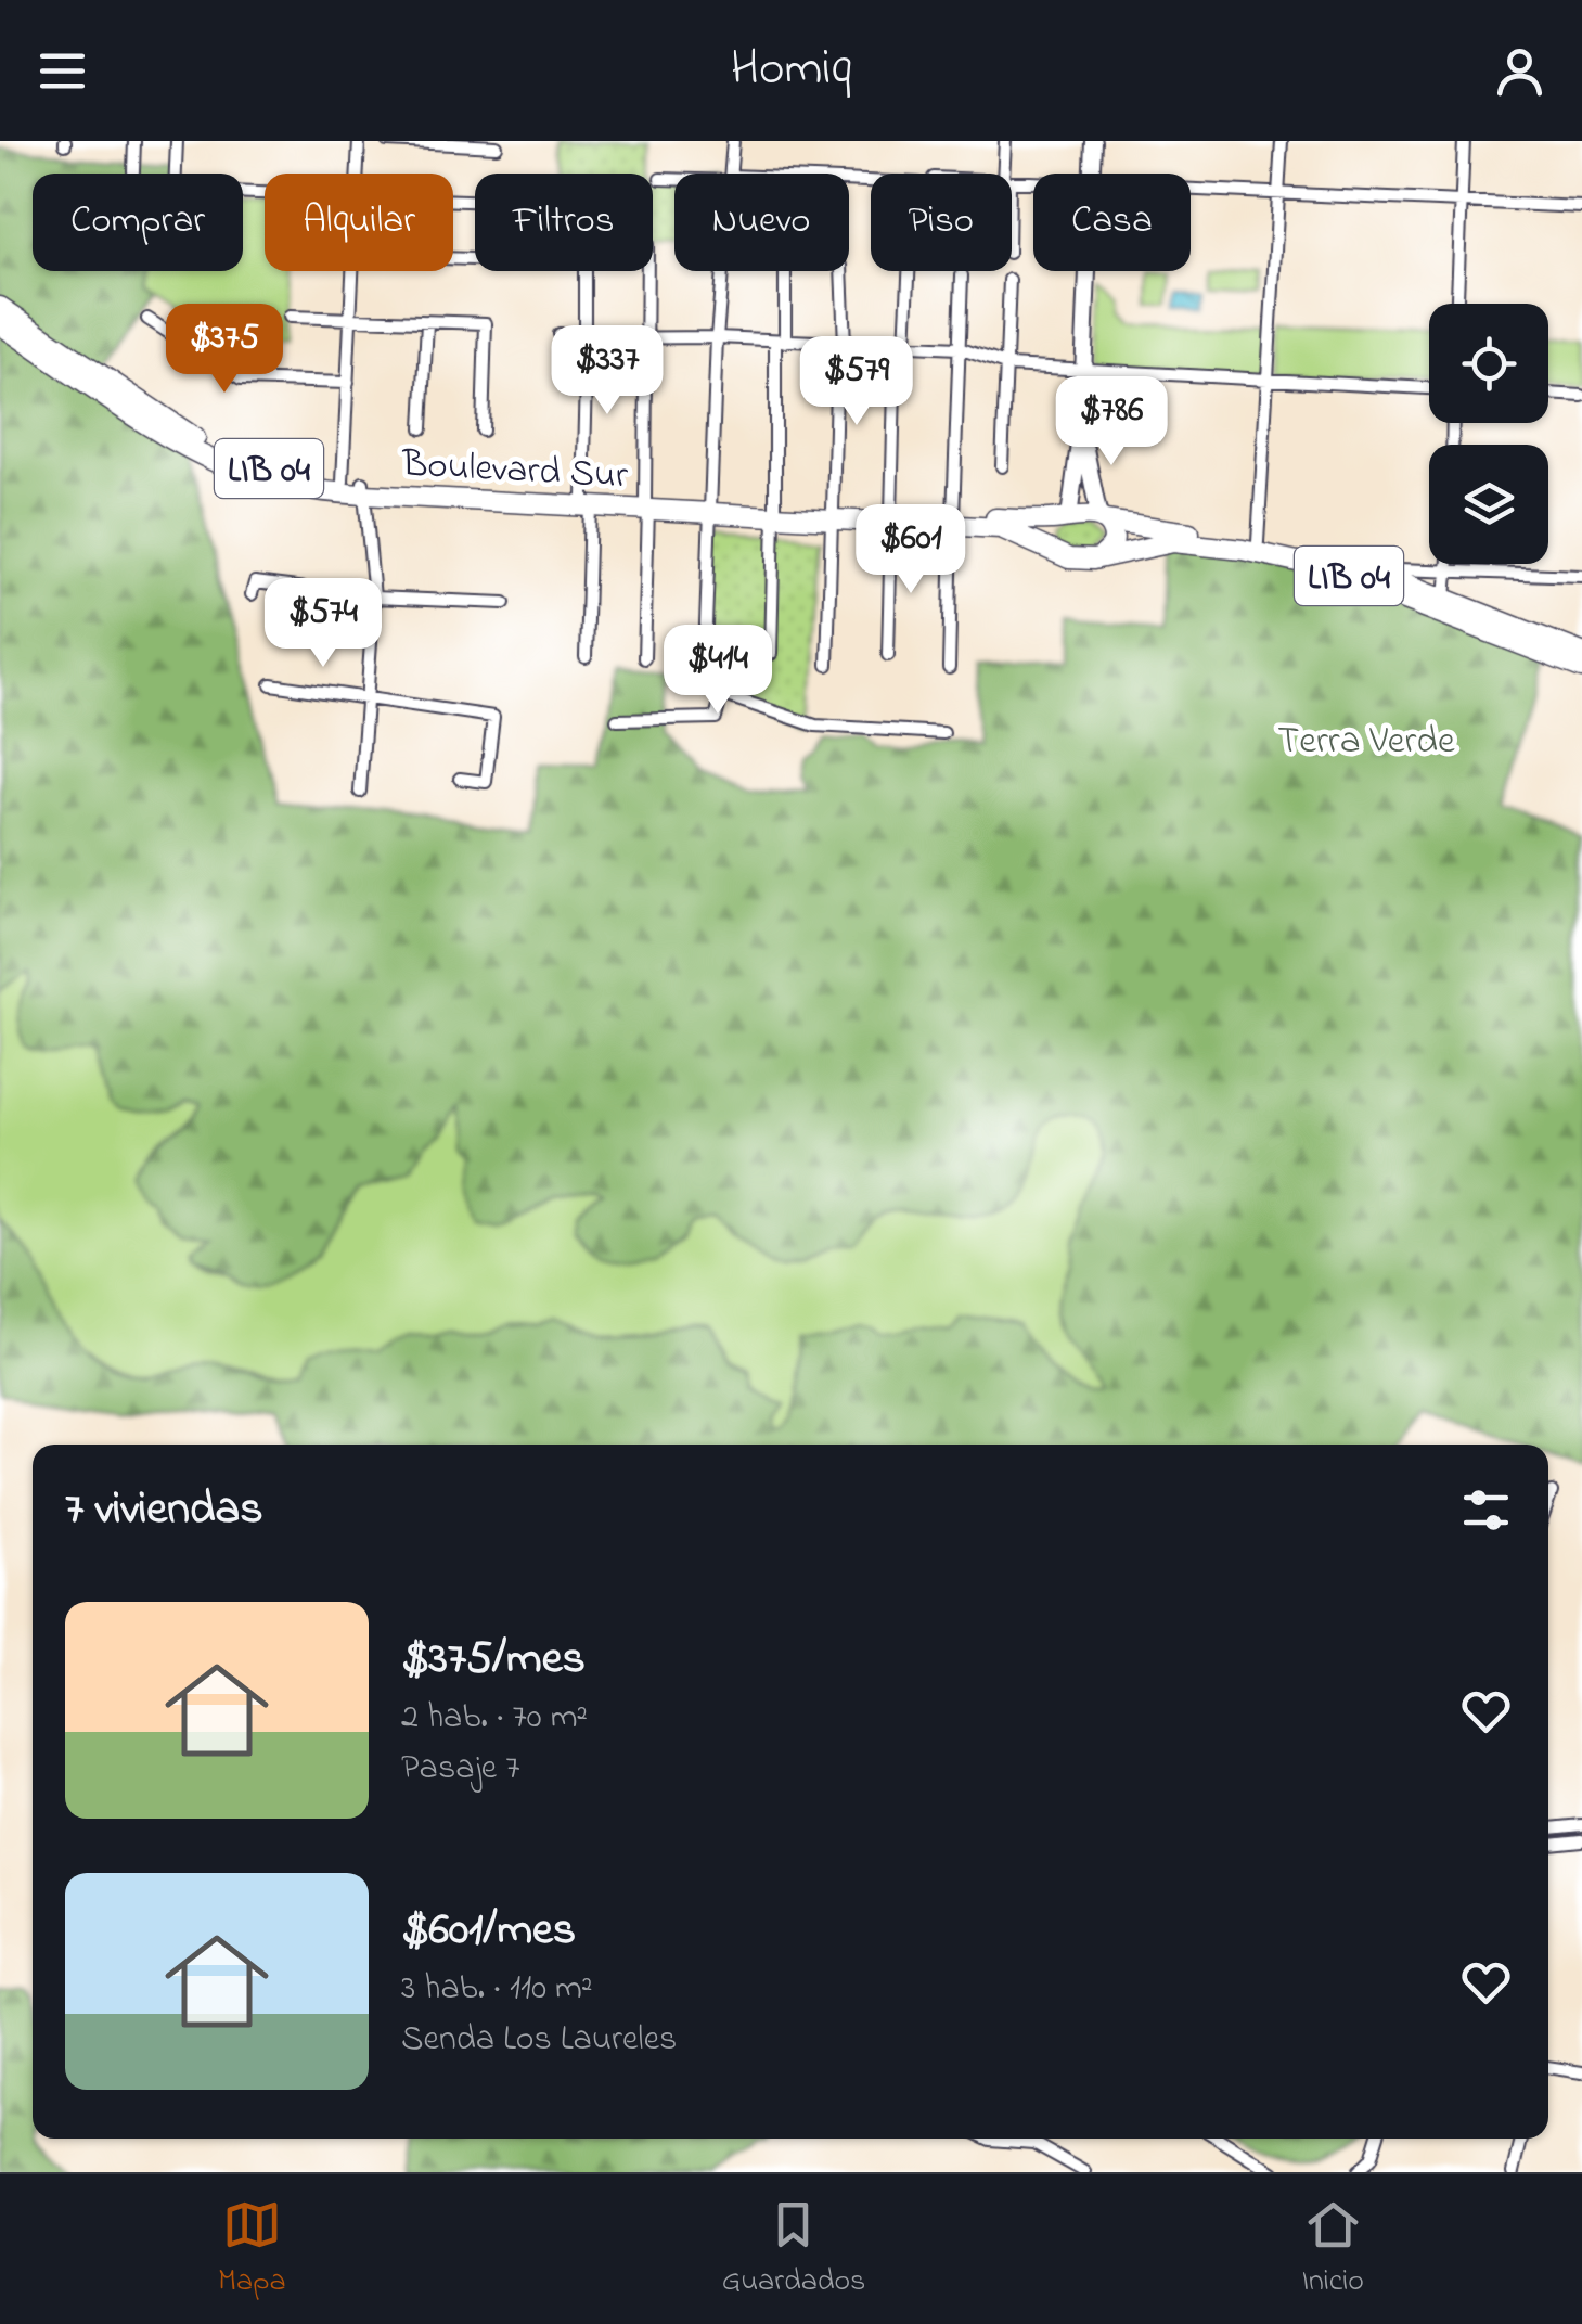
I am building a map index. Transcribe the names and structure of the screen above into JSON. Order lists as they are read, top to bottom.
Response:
{
  "streets": {
    "highway": ["Boulevard Sur", "LIB 04"]
  },
  "crossings": [
    ["Boulevard Sur", "LIB 04"]
  ],
  "parks": ["Terra Verde"],
  "page": {
    "header": "Homiq",
    "chip": [
      "Comprar",
      "Alquilar",
      "Filtros",
      "Nuevo",
      "Piso",
      "Casa"
    ],
    "price": [
      "$375",
      "$337",
      "$579",
      "$786",
      "$601",
      "$574",
      "$414"
    ],
    "heading": "7 viviendas",
    "list": [
      {
        "name": "$375/mes",
        "note": "2 hab. · 70 m² · Pasaje 7"
      },
      {
        "name": "$601/mes",
        "note": "3 hab. · 110 m² · Senda Los Laureles"
      }
    ],
    "tabs": ["Mapa", "Guardados", "Inicio"]
  }
}
